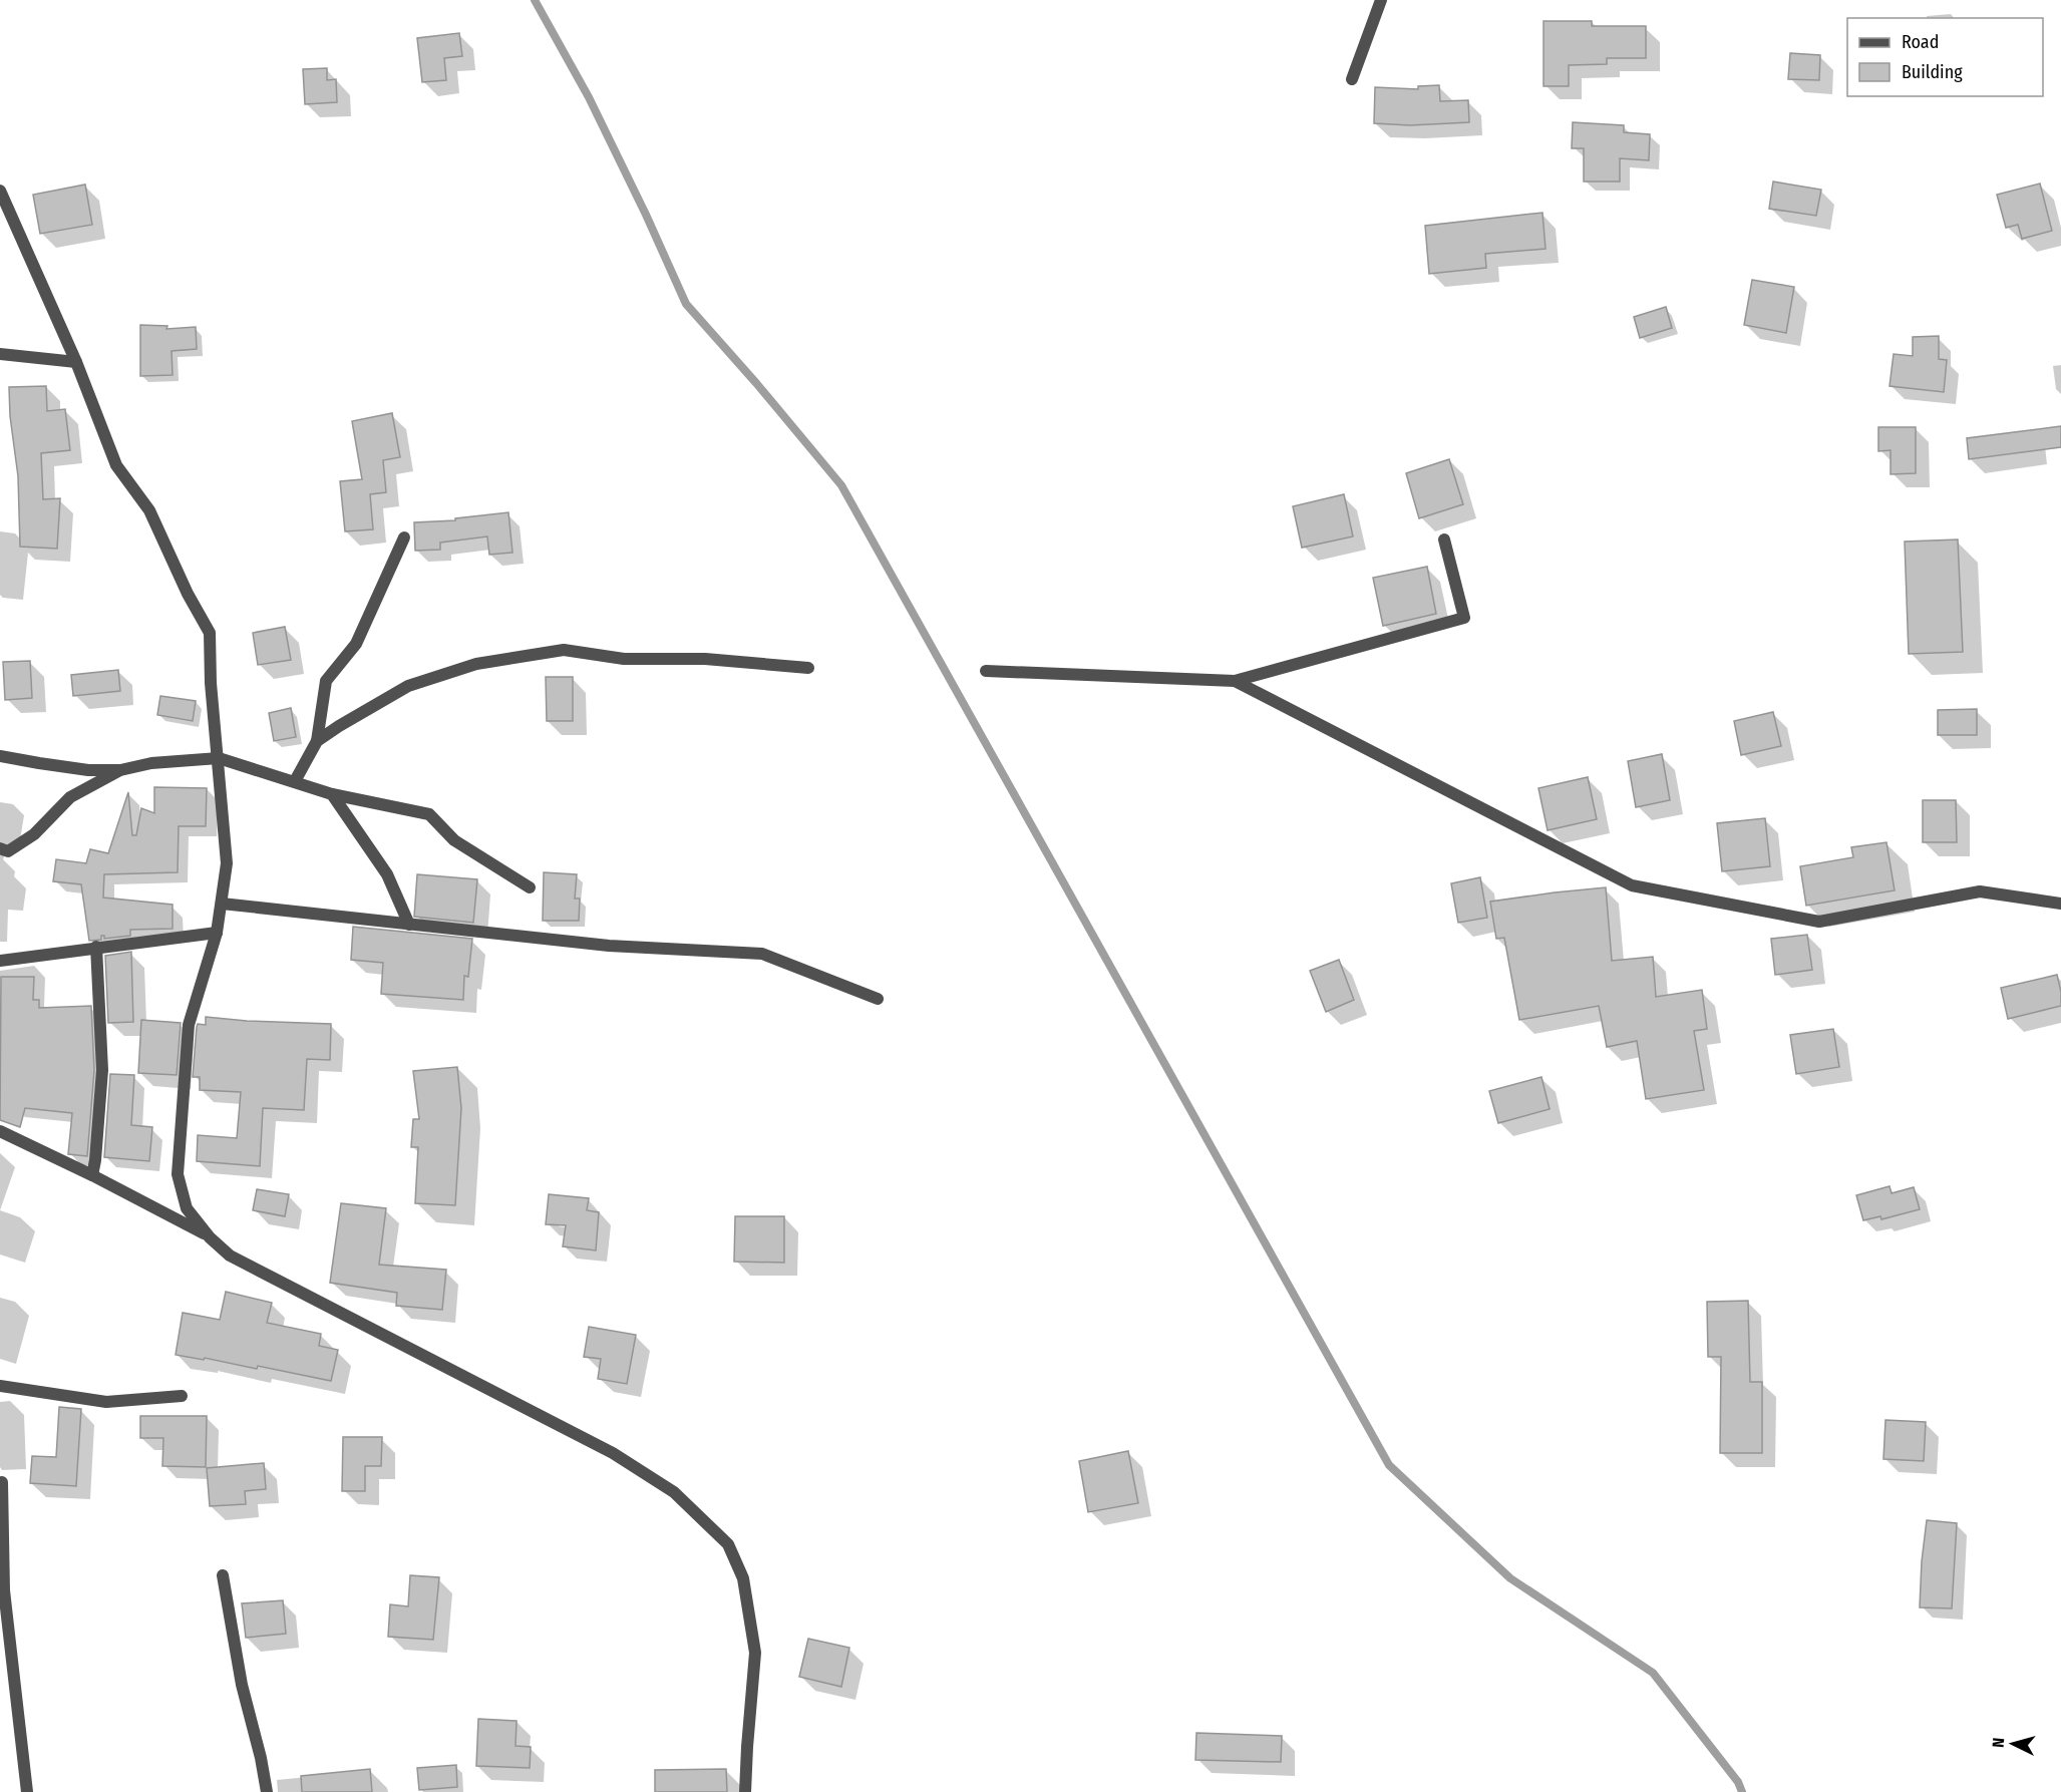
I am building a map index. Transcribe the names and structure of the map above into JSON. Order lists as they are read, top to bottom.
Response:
{
  "legend": ["Road", "Building"],
  "north": "left"
}
